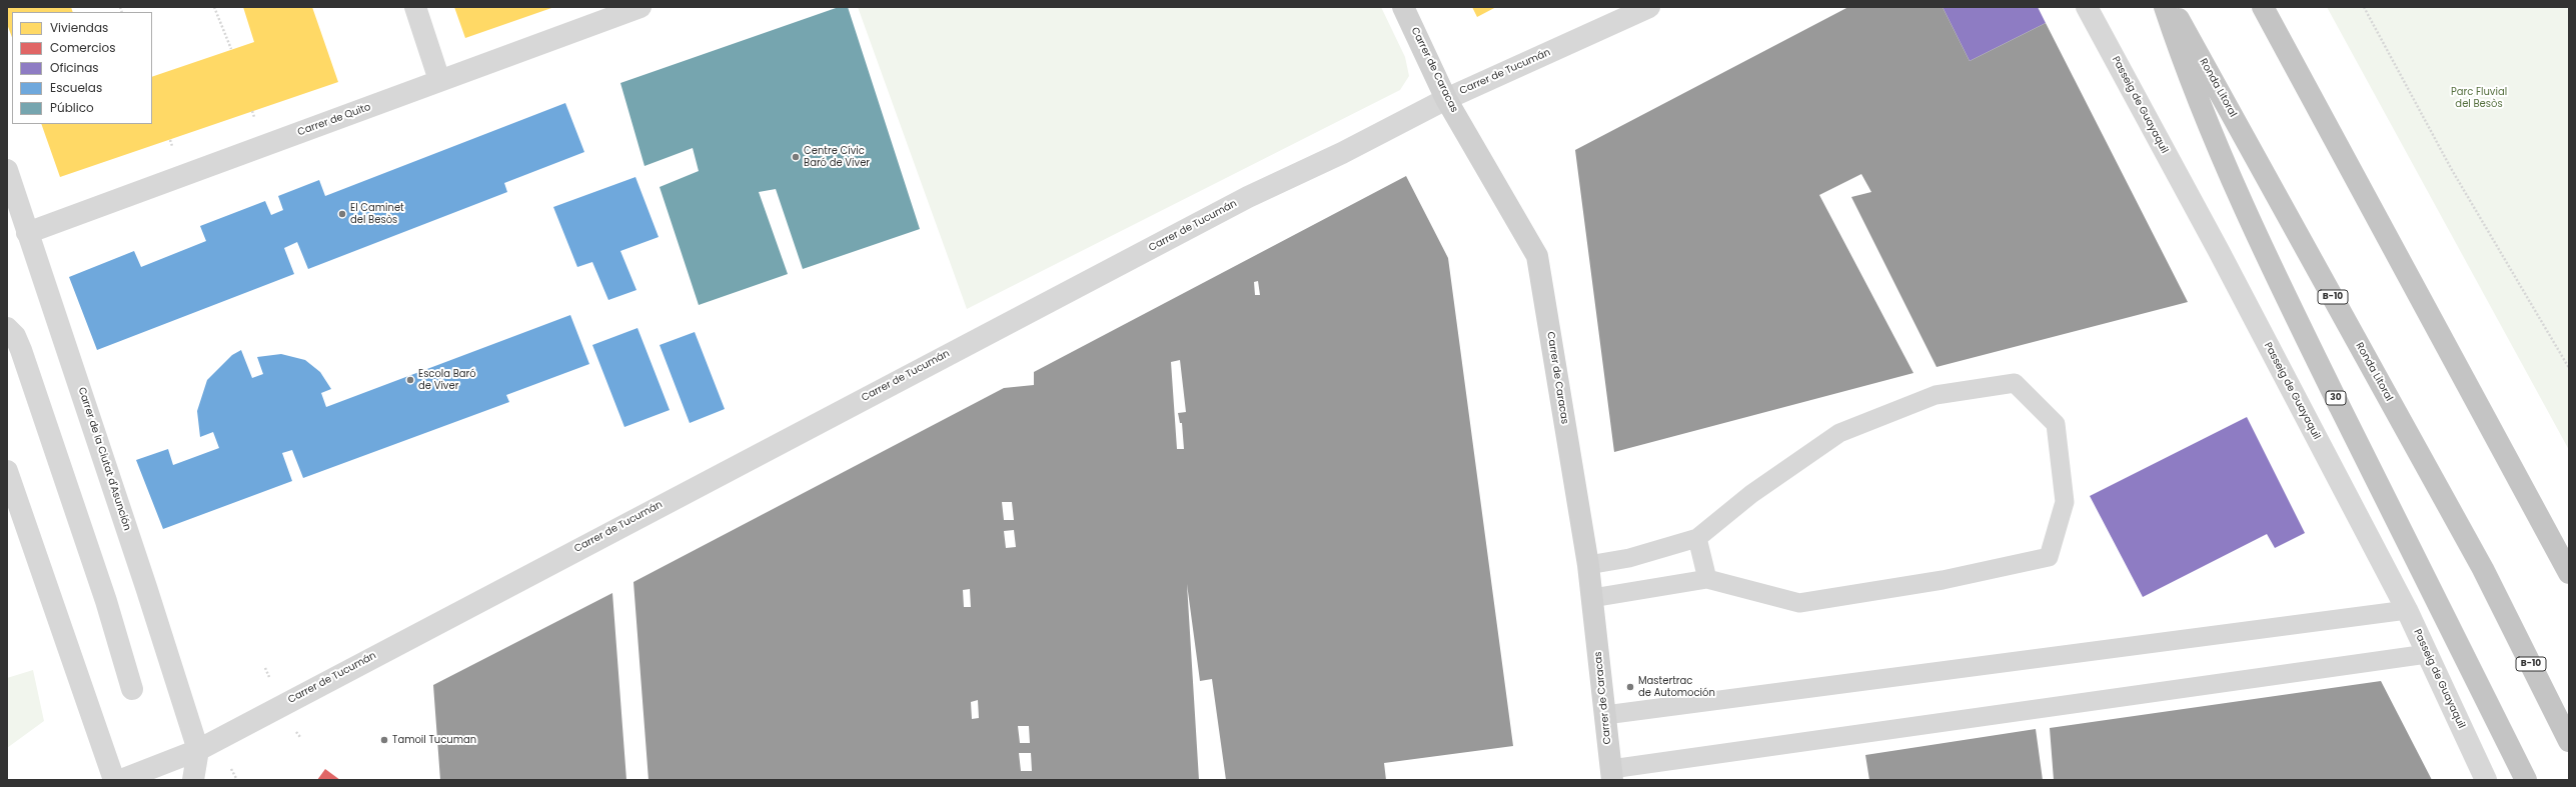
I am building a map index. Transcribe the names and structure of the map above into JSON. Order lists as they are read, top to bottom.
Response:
{
  "streets": {
    "highway": ["Ronda Litoral", "B-10", "30"],
    "street": [
      "Carrer de Caracas",
      "Carrer de Tucumán",
      "Passeig de Guayaquil",
      "Carrer de Quito",
      "Carrer de la Ciutat d'Asunción"
    ]
  },
  "crossings": [
    ["Carrer de Caracas", "Carrer de Tucumán"],
    ["Carrer de Tucumán", "Carrer de la Ciutat d'Asunción"],
    ["Carrer de Quito", "Carrer de la Ciutat d'Asunción"]
  ],
  "parks": ["Parc Fluvial del Besòs"],
  "places": [
    "Centre Cívic Baró de Viver",
    "El Caminet del Besòs",
    "Escola Baró de Viver",
    "Mastertrac de Automoción",
    "Tamoil Tucuman"
  ],
  "legend": [
    "Viviendas",
    "Comercios",
    "Oficinas",
    "Escuelas",
    "Público"
  ]
}
